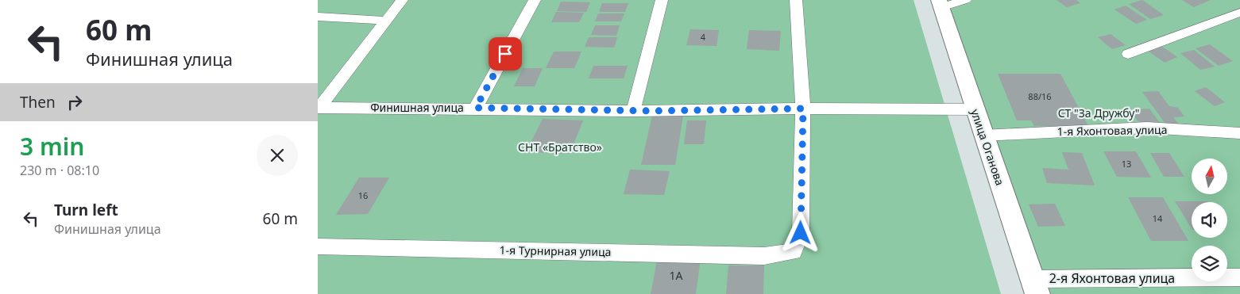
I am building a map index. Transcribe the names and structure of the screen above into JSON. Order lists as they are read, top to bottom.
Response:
{
  "streets": {
    "main road": ["улица Оганова"],
    "street": [
      "Финишная улица",
      "1-я Яхонтовая улица",
      "1-я Турнирная улица",
      "2-я Яхонтовая улица"
    ]
  },
  "crossings": [
    ["Финишная улица", "улица Оганова"],
    ["Финишная улица", "1-я Турнирная улица"],
    ["1-я Яхонтовая улица", "улица Оганова"],
    ["улица Оганова", "2-я Яхонтовая улица"]
  ],
  "parks": ["СТ \"За Дружбу\"", "СНТ «Братство»"],
  "house_numbers": [
    "4",
    "88/16",
    "13",
    "16",
    "14",
    "1А"
  ],
  "north": "top",
  "page": {
    "turn": ["60 m", "Финишная улица"],
    "then": "Then",
    "heading": ["3 min", "230 m · 08:10"],
    "list": [
      {
        "name": "Turn left",
        "note": "Финишная улица",
        "value": "60 m"
      }
    ]
  }
}
